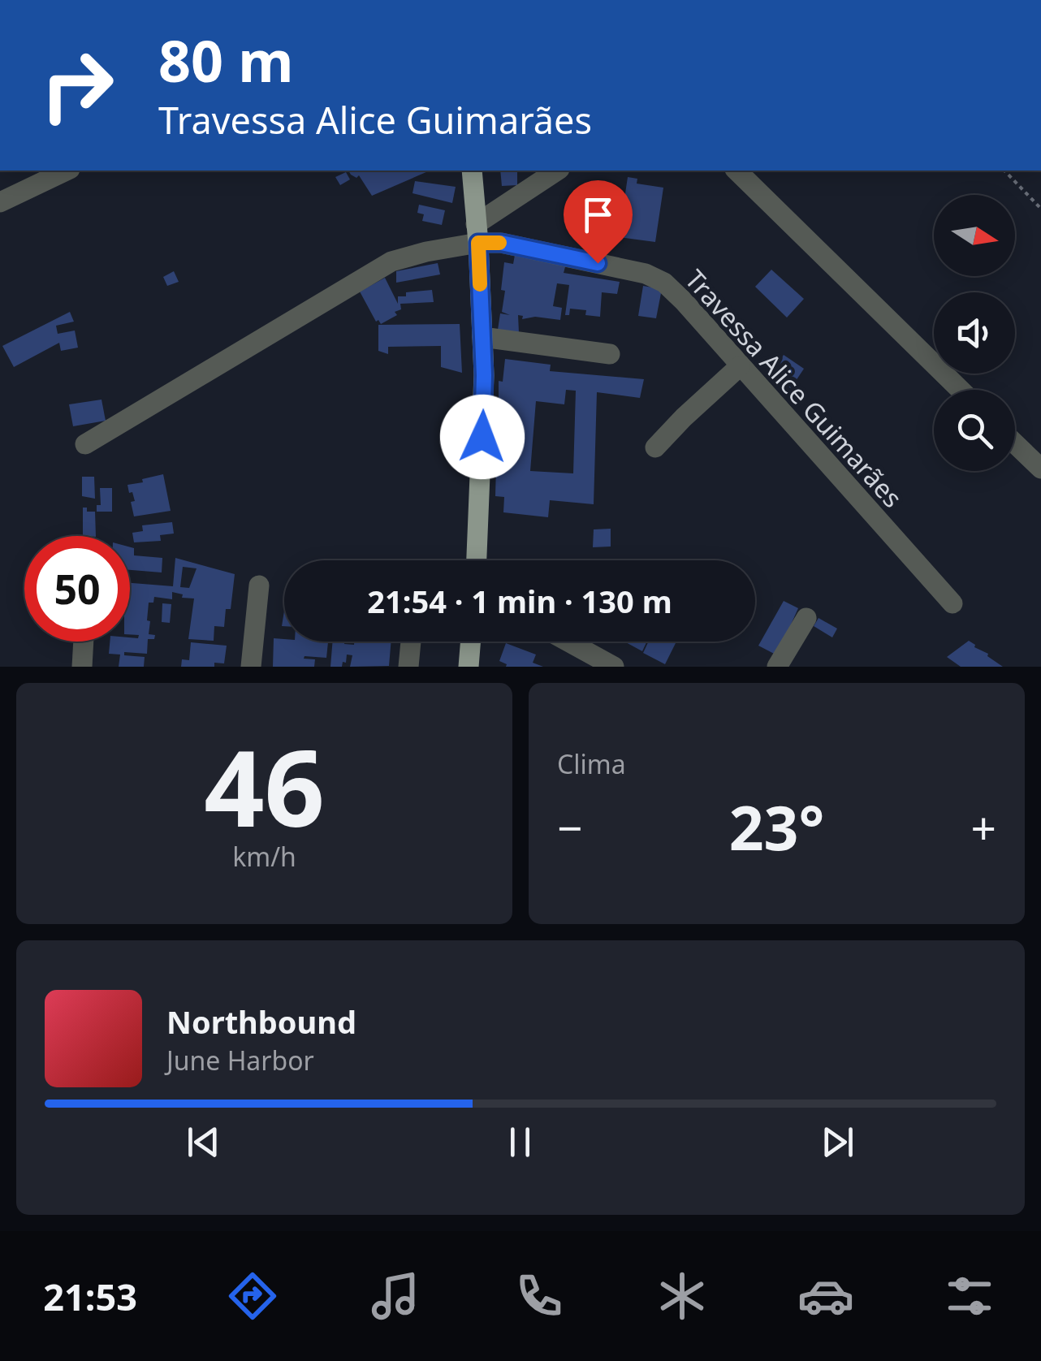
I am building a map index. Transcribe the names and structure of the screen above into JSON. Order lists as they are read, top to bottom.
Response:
{
  "streets": {
    "street": ["Travessa Alice Guimarães"]
  },
  "north": "right",
  "page": {
    "turn": ["80 m", "Travessa Alice Guimarães"],
    "limit": "50",
    "trip": "21:54 · 1 min · 130 m",
    "tile": [
      ["46", "km/h"],
      "Clima"
    ],
    "heat": ["−", "23°", "+"],
    "song": ["Northbound", "June Harbor"],
    "tabs": "21:53"
  }
}
